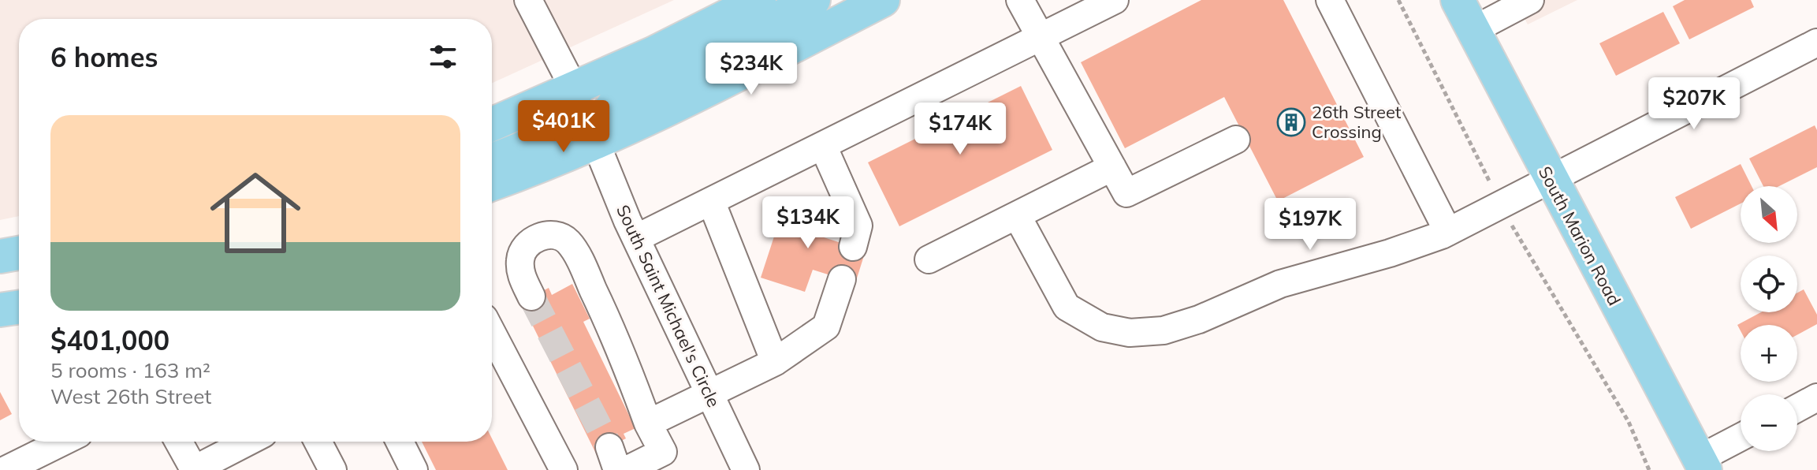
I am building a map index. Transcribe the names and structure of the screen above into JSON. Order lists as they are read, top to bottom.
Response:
{
  "streets": {
    "main road": ["South Marion Road"],
    "street": ["South Saint Michael's Circle"]
  },
  "places": {
    "building": ["26th Street Crossing"]
  },
  "north": "bottom right",
  "page": {
    "heading": "6 homes",
    "price": [
      "$234K",
      "$207K",
      "$401K",
      "$174K",
      "$134K",
      "$197K"
    ],
    "list": [
      {
        "name": "$401,000",
        "note": "5 rooms · 163 m² · West 26th Street"
      }
    ],
    "map_buttons": ["+", "−"]
  }
}
